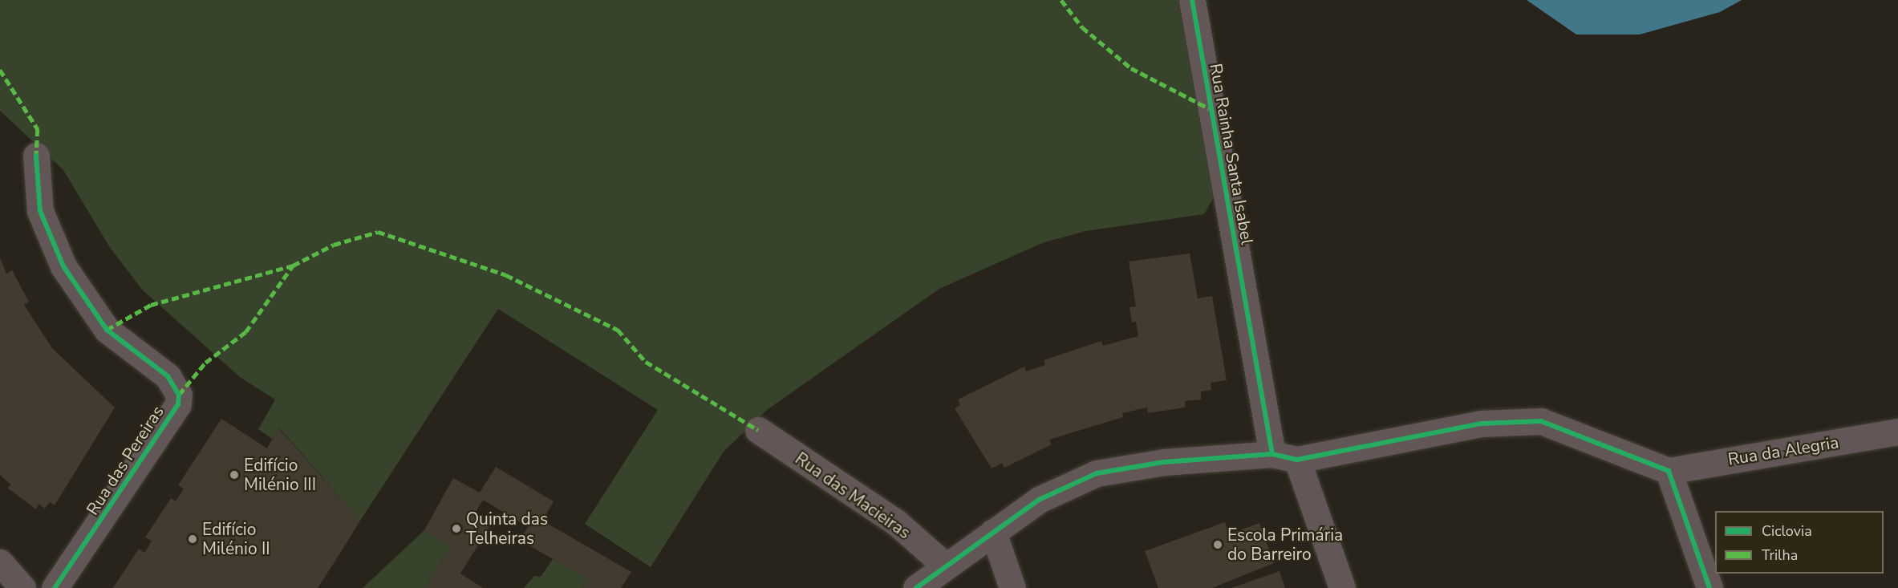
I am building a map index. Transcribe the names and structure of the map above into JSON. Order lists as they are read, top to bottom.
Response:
{
  "streets": {
    "street": [
      "Rua Rainha Santa Isabel",
      "Rua da Alegria",
      "Rua das Pereiras",
      "Rua das Macieiras"
    ]
  },
  "places": [
    "Edifício Milénio III",
    "Quinta das Telheiras",
    "Edifício Milénio II",
    "Escola Primária do Barreiro"
  ],
  "legend": ["Ciclovia", "Trilha"]
}
